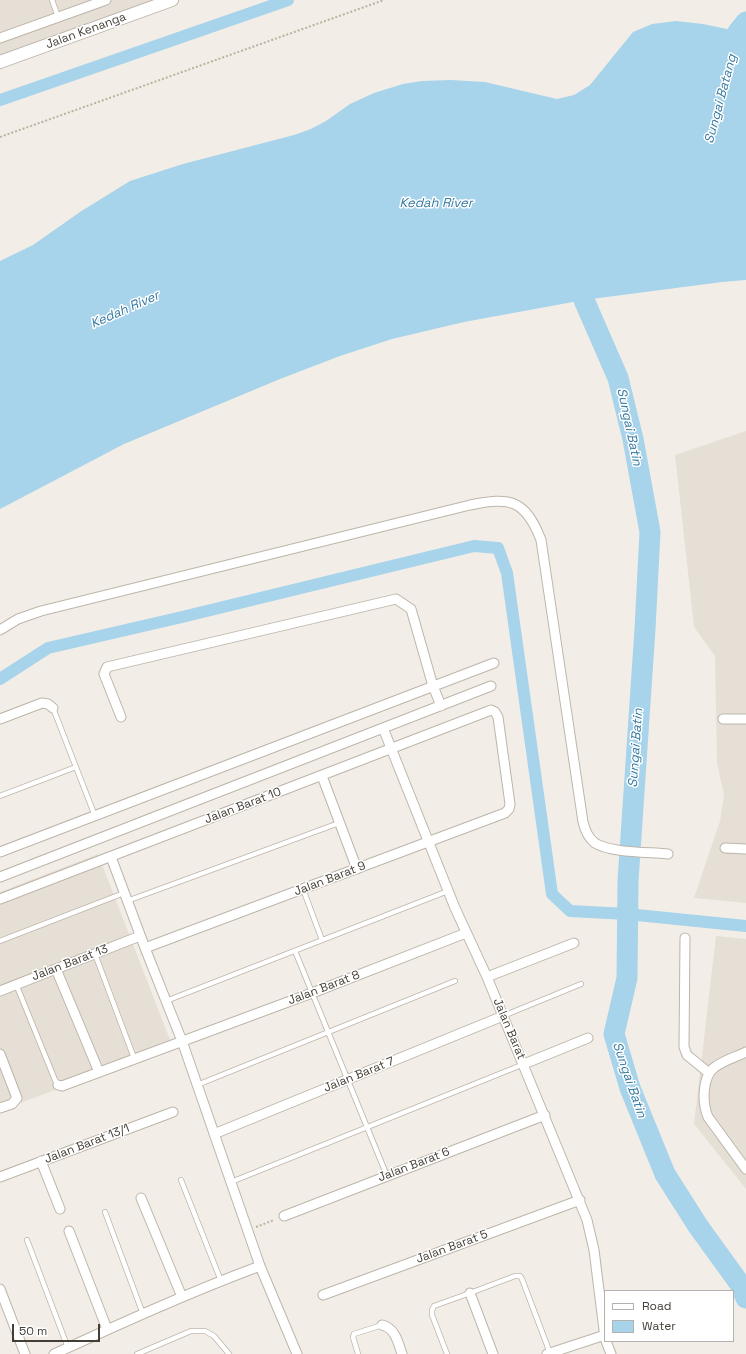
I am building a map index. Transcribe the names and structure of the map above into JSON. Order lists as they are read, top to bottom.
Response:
{
  "streets": {
    "street": [
      "Jalan Kenanga",
      "Jalan Barat 10",
      "Jalan Barat 9",
      "Jalan Barat 13",
      "Jalan Barat 8",
      "Jalan Barat",
      "Jalan Barat 7",
      "Jalan Barat 13/1",
      "Jalan Barat 6",
      "Jalan Barat 5"
    ]
  },
  "crossings": [
    ["Jalan Barat 10", "Jalan Barat 9"],
    ["Jalan Barat 10", "Jalan Barat"],
    ["Jalan Barat 9", "Jalan Barat"],
    ["Jalan Barat 8", "Jalan Barat"],
    ["Jalan Barat", "Jalan Barat 7"],
    ["Jalan Barat", "Jalan Barat 6"],
    ["Jalan Barat", "Jalan Barat 5"]
  ],
  "water": ["Sungai Batang", "Kedah River", "Sungai Batin"],
  "legend": ["Road", "Water"],
  "scale_bar": "50 m"
}
